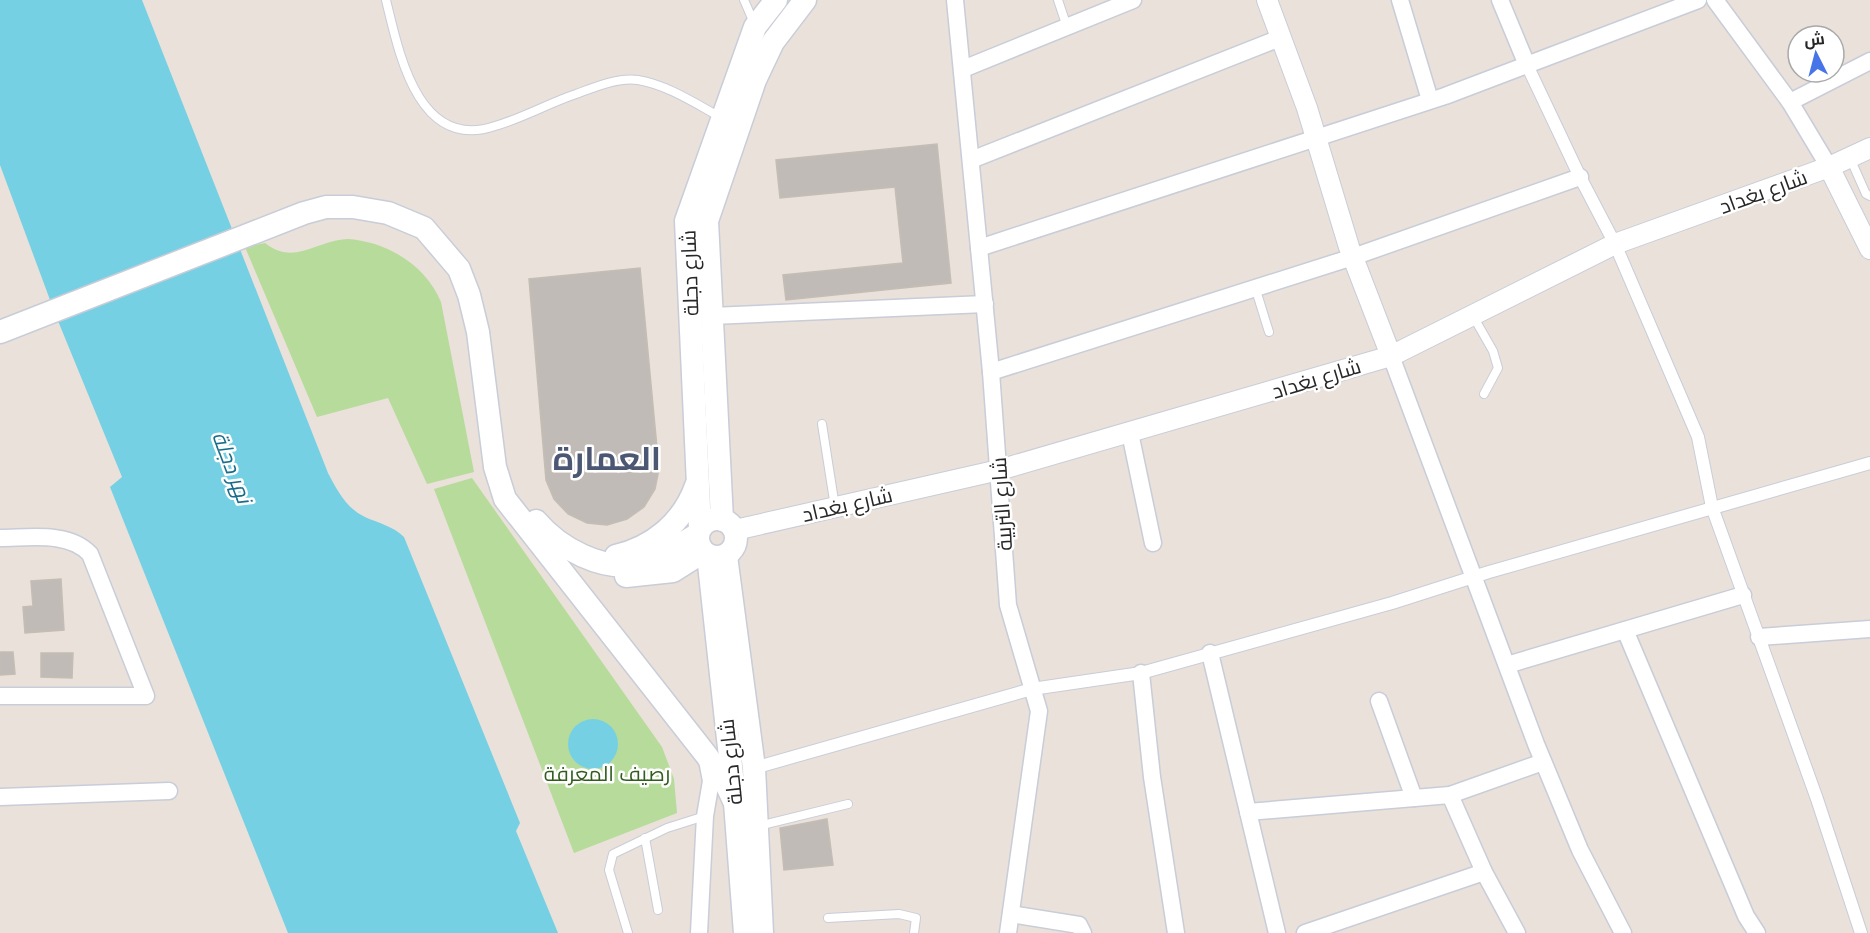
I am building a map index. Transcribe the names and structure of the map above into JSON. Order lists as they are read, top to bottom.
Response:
{
  "streets": {
    "main road": ["شارع دجلة"],
    "street": ["شارع بغداد", "شارع التربية"]
  },
  "crossings": [
    ["شارع بغداد", "شارع دجلة"],
    ["شارع بغداد", "شارع التربية"]
  ],
  "districts": ["العمارة"],
  "water": ["نهر دجلة"],
  "parks": ["رصيف المعرفة"],
  "north": "top"
}
